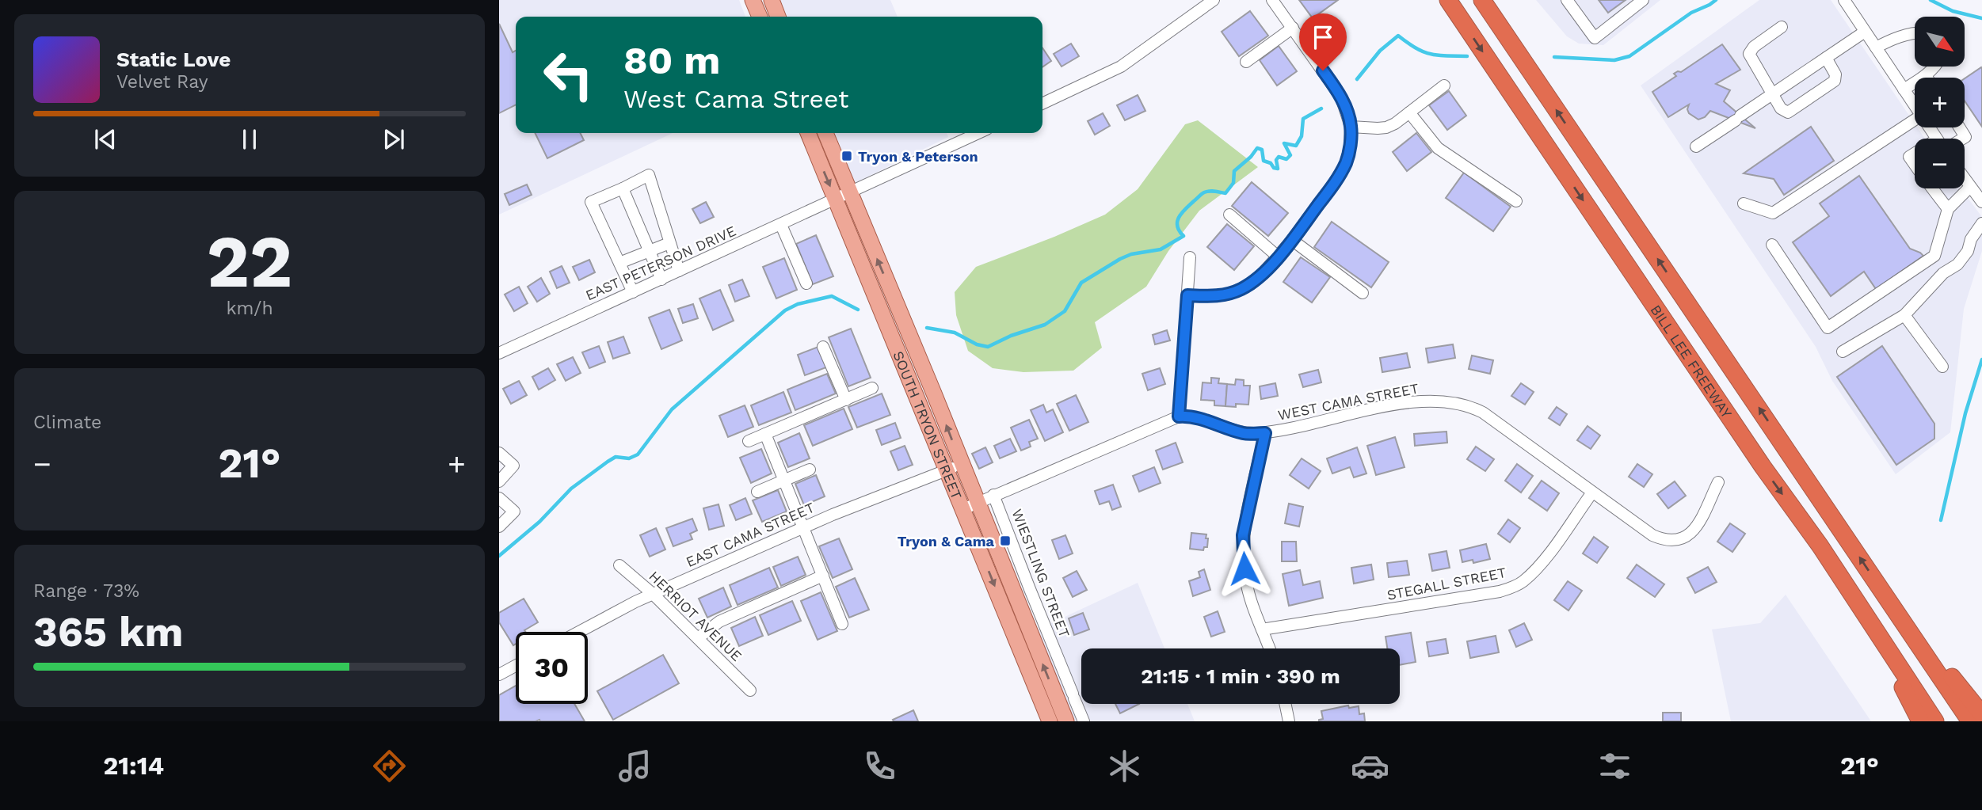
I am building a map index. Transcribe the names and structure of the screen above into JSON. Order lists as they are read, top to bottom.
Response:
{
  "streets": {
    "highway": ["BILL LEE FREEWAY"],
    "main road": ["SOUTH TRYON STREET"],
    "street": [
      "EAST PETERSON DRIVE",
      "WEST CAMA STREET",
      "EAST CAMA STREET",
      "WIESTLING STREET",
      "STEGALL STREET",
      "HERRIOT AVENUE"
    ]
  },
  "crossings": [
    ["EAST PETERSON DRIVE", "SOUTH TRYON STREET"],
    ["WEST CAMA STREET", "STEGALL STREET"],
    ["SOUTH TRYON STREET", "EAST CAMA STREET"],
    ["EAST CAMA STREET", "HERRIOT AVENUE"]
  ],
  "places": {
    "transit": ["Tryon & Peterson", "Tryon & Cama"]
  },
  "north": "bottom right",
  "page": {
    "map_buttons": ["+", "−"],
    "turn": ["80 m", "West Cama Street"],
    "song": ["Static Love", "Velvet Ray"],
    "tile": [
      ["22", "km/h"],
      "Climate",
      ["Range · 73%", "365 km"]
    ],
    "heat": ["−", "21°", "+"],
    "limit": "30",
    "trip": "21:15 · 1 min · 390 m",
    "tabs": ["21:14", "21°"]
  }
}
